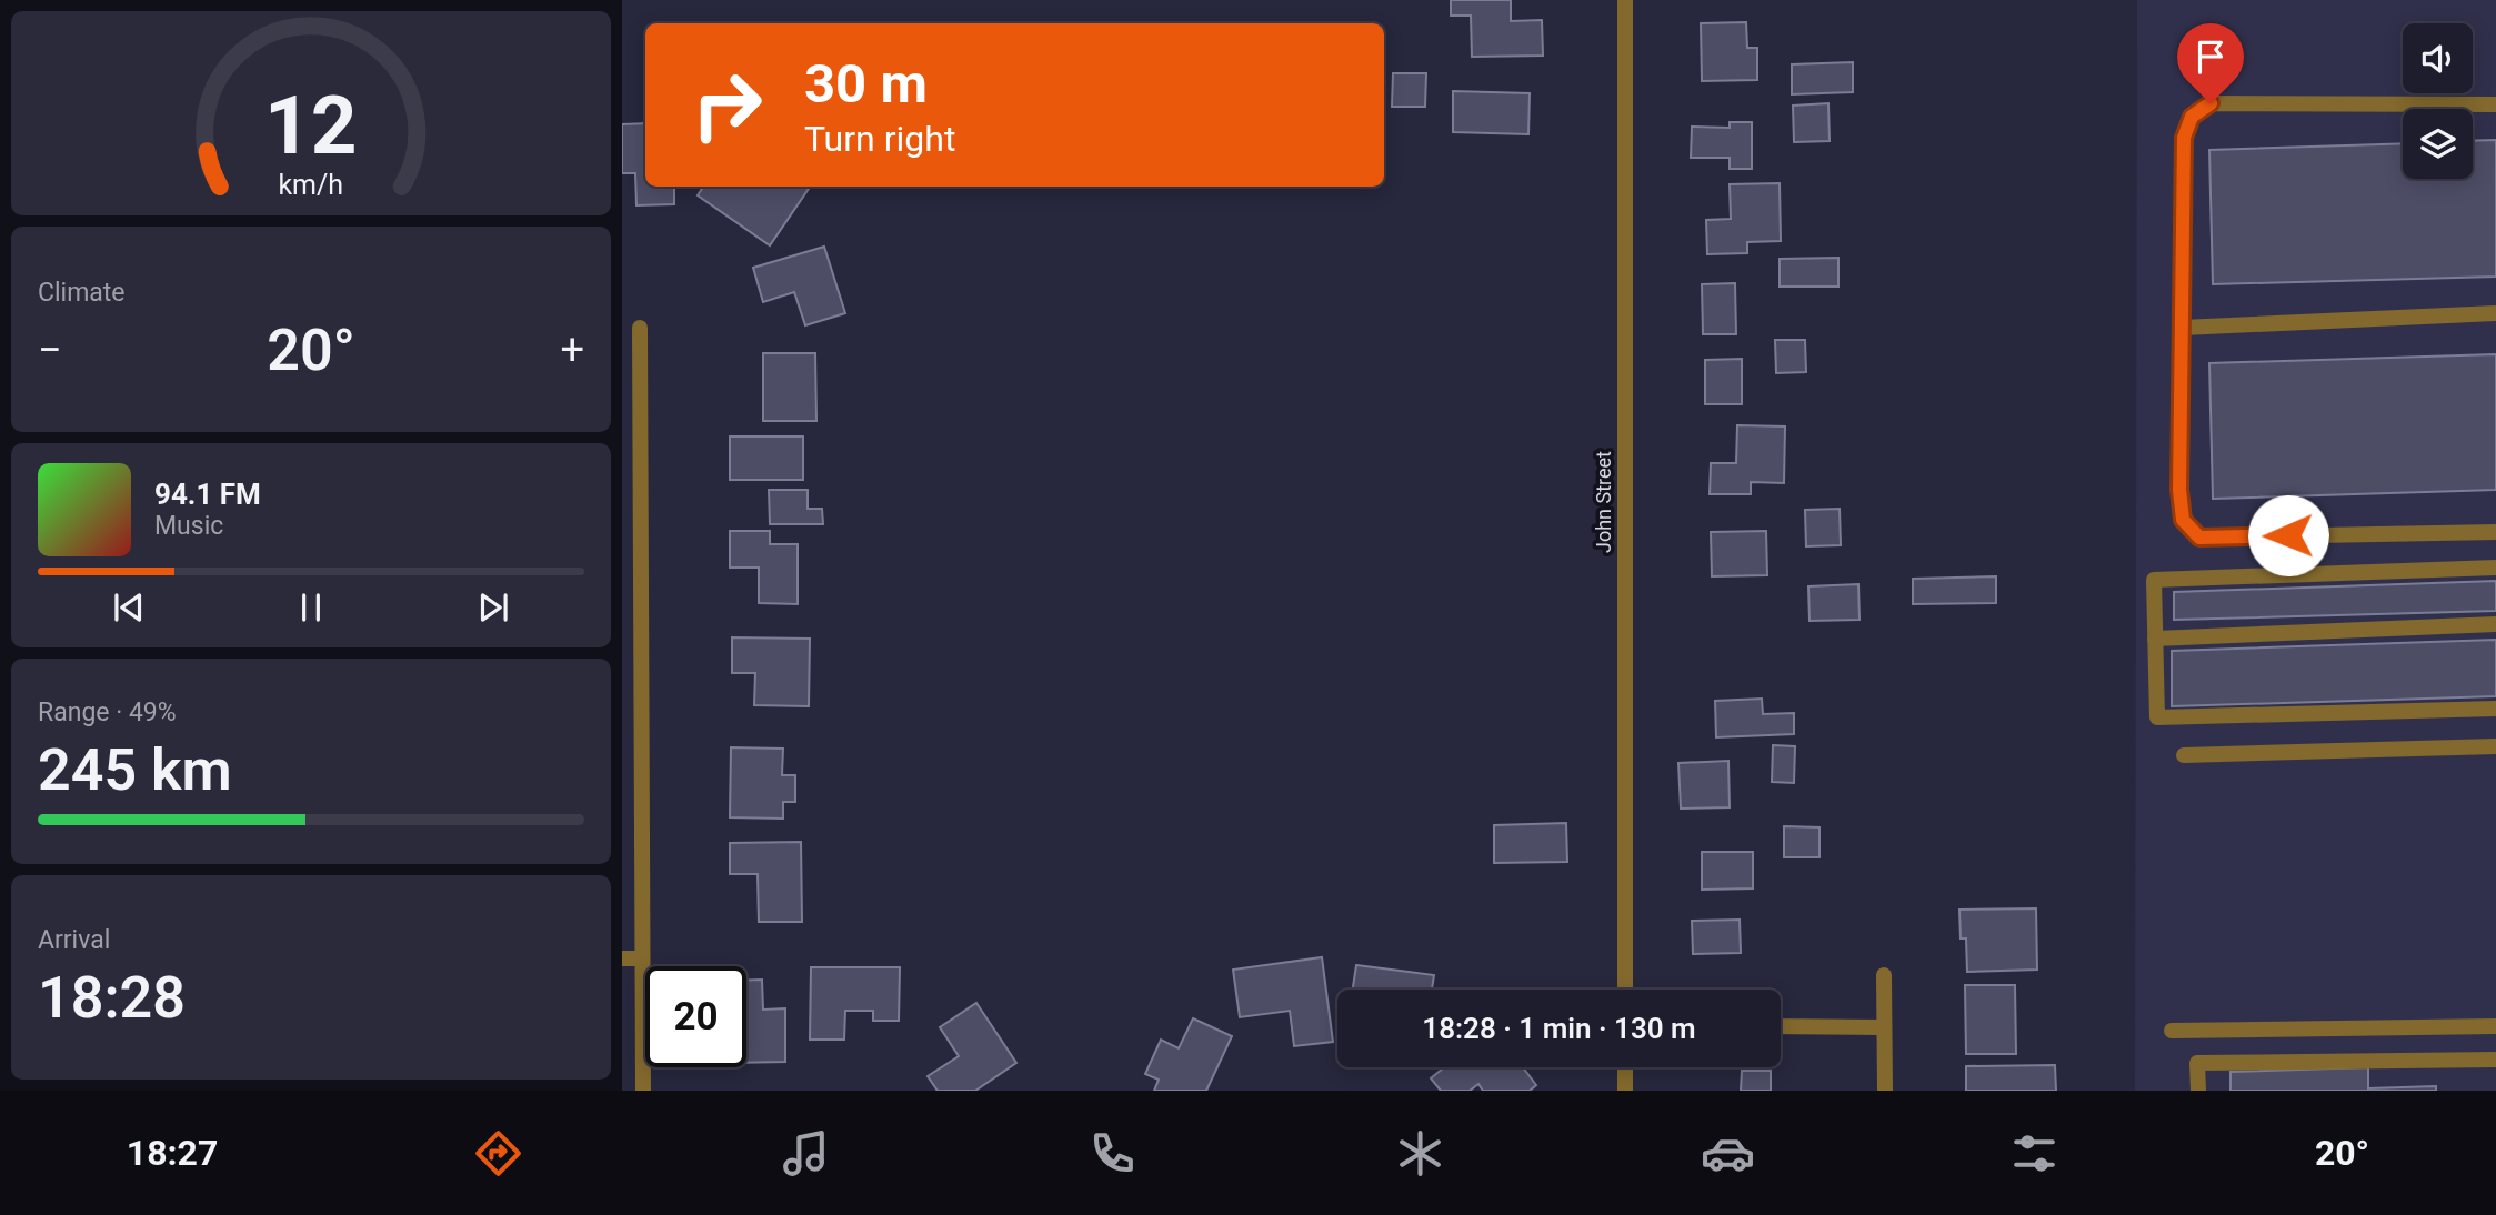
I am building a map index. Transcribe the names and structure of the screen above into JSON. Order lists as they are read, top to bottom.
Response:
{
  "streets": {
    "street": ["John Street"]
  },
  "page": {
    "turn": ["30 m", "Turn right"],
    "tile": [
      "Climate",
      ["Range · 49%", "245 km"],
      ["Arrival", "18:28"]
    ],
    "heat": ["−", "20°", "+"],
    "song": ["94.1 FM", "Music"],
    "limit": "20",
    "trip": "18:28 · 1 min · 130 m",
    "tabs": ["18:27", "20°"],
    "gauge": ["12", "km/h"]
  }
}
